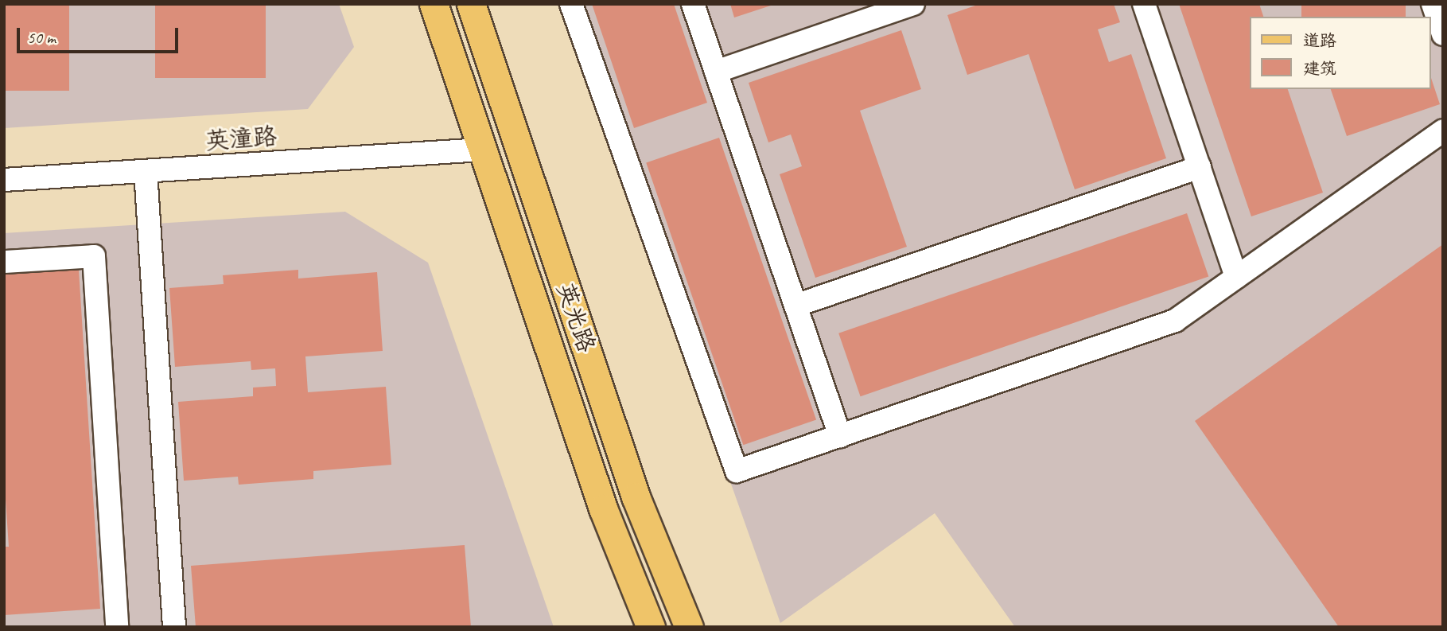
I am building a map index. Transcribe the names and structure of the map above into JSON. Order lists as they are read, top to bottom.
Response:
{
  "streets": {
    "main road": ["英光路"],
    "street": ["英潼路"]
  },
  "crossings": [
    ["英潼路", "英光路"]
  ],
  "legend": ["道路", "建筑"],
  "scale_bar": "50 m"
}
